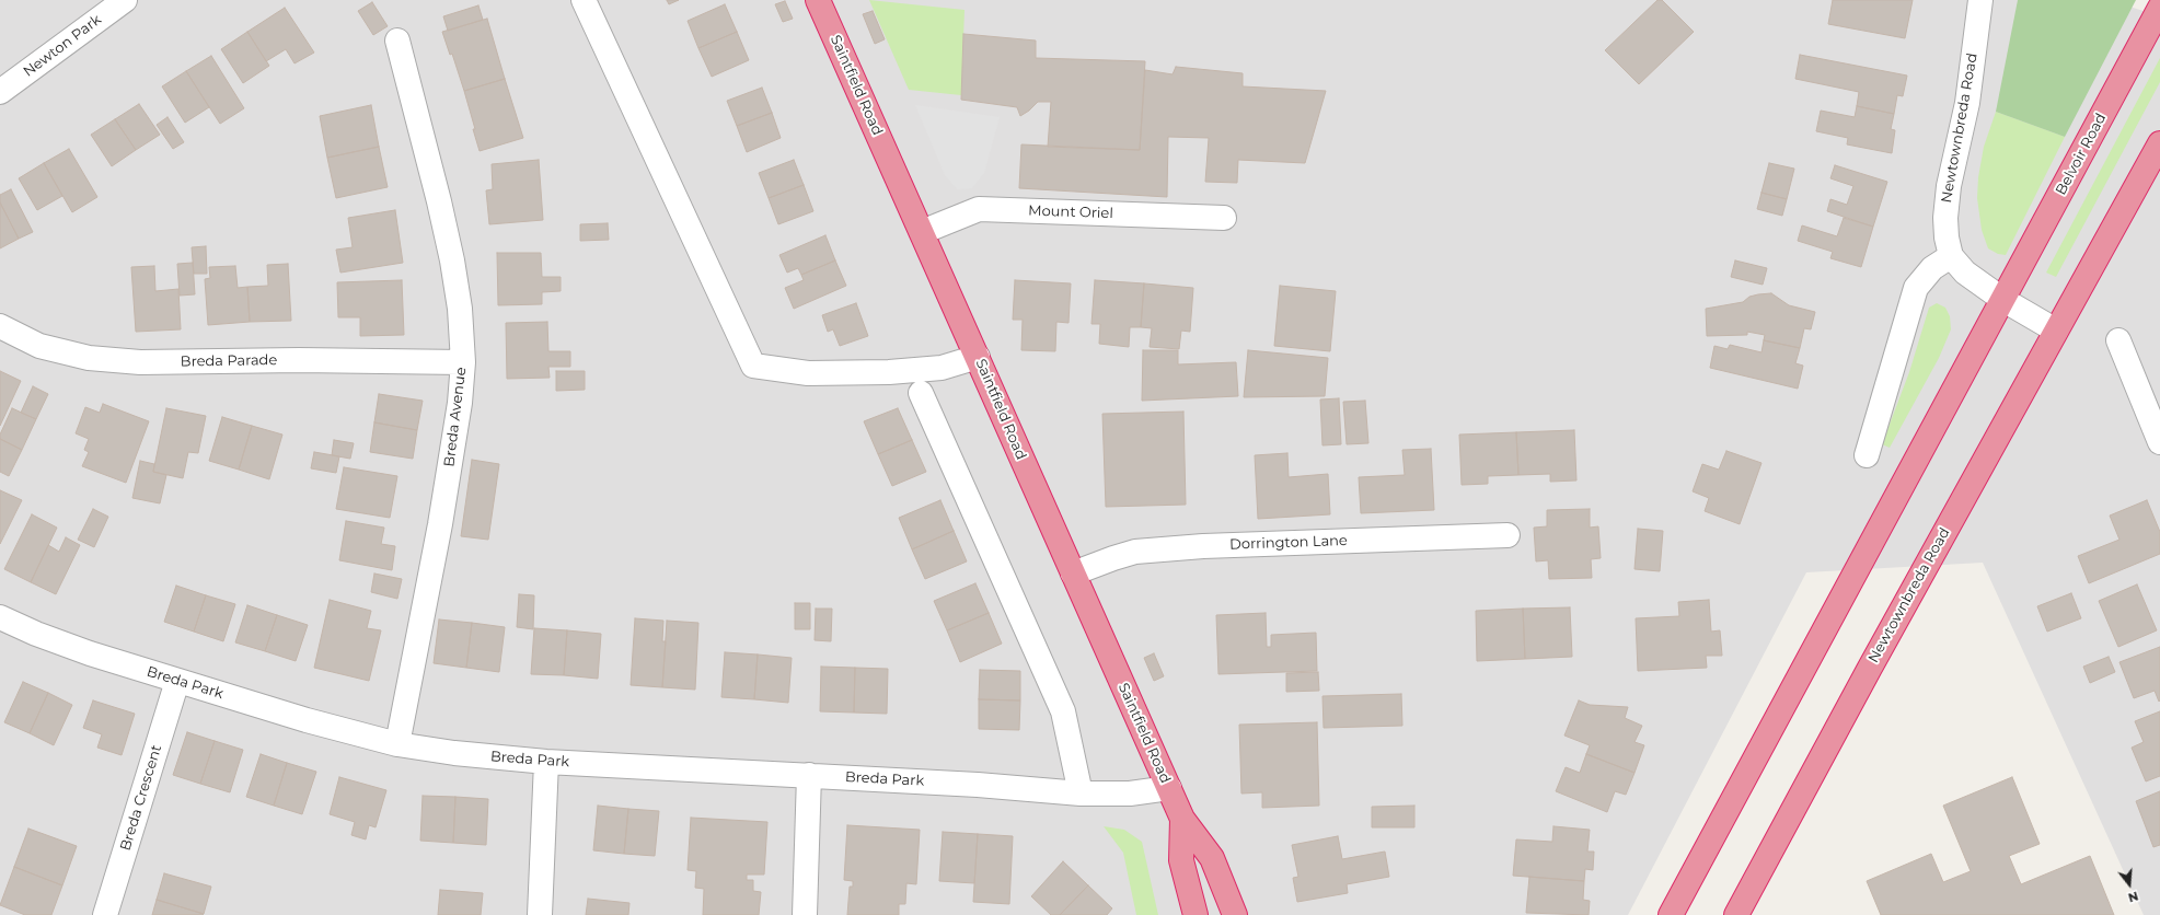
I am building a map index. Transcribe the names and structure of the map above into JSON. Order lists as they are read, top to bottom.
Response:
{
  "streets": {
    "highway": ["Saintfield Road", "Newtownbreda Road", "Belvoir Road"],
    "street": [
      "Newton Park",
      "Mount Oriel",
      "Breda Parade",
      "Breda Avenue",
      "Dorrington Lane",
      "Breda Park",
      "Breda Crescent"
    ]
  },
  "crossings": [
    ["Saintfield Road", "Mount Oriel"],
    ["Saintfield Road", "Dorrington Lane"],
    ["Saintfield Road", "Breda Park"],
    ["Newtownbreda Road", "Belvoir Road"],
    ["Breda Parade", "Breda Avenue"],
    ["Breda Avenue", "Breda Park"],
    ["Breda Park", "Breda Crescent"]
  ],
  "north": "bottom"
}
